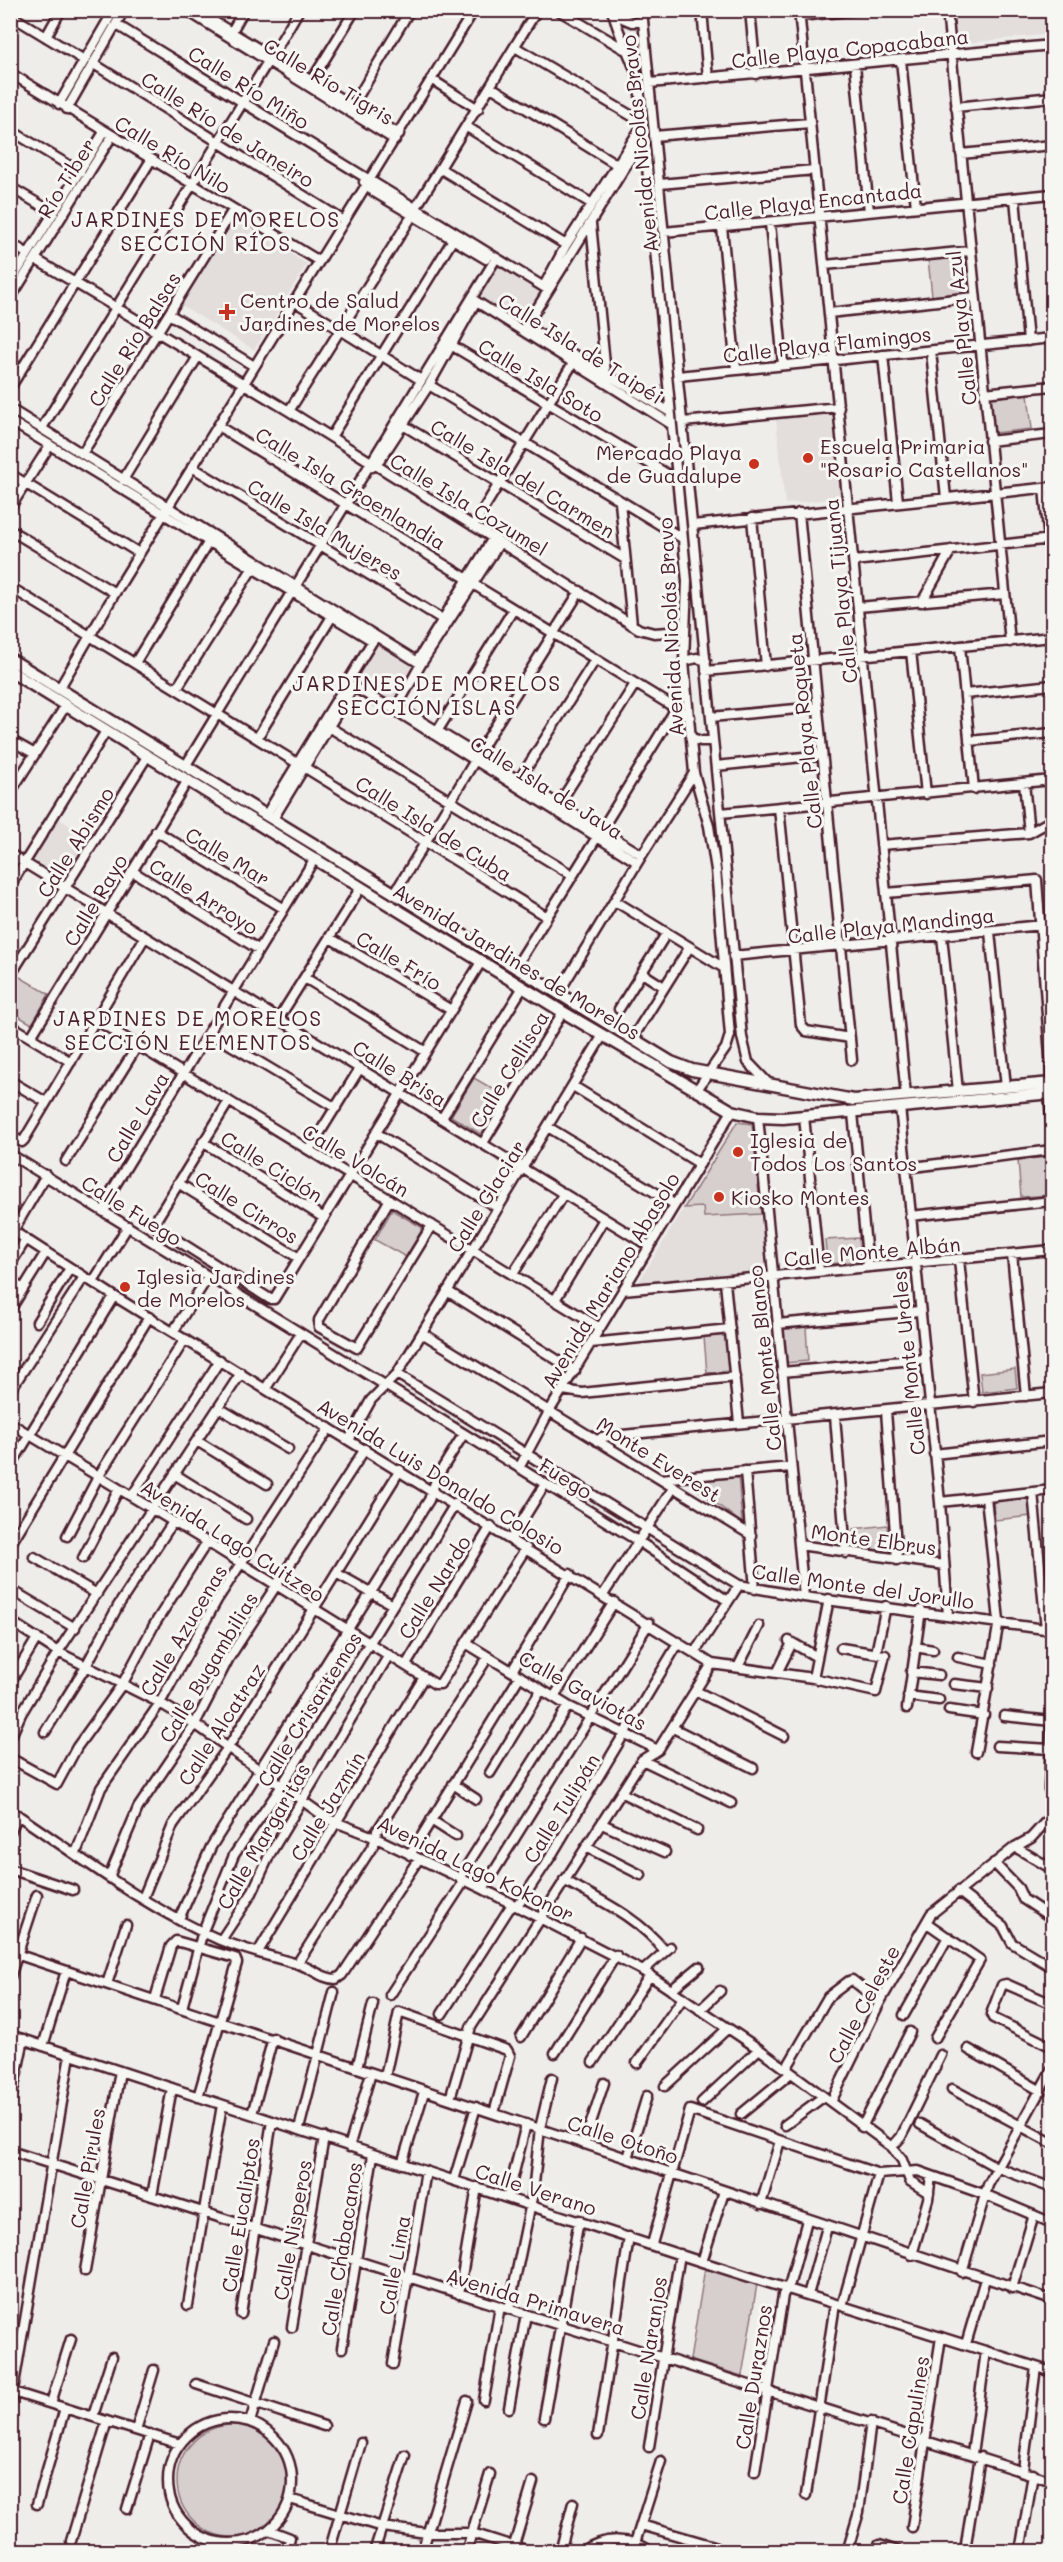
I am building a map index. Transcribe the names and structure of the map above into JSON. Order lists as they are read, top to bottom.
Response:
{
  "streets": {
    "main road": ["Avenida Jardines de Morelos"],
    "street": [
      "Calle Playa Copacabana",
      "Calle Río Tigris",
      "Calle Río Miño",
      "Calle Río de Janeiro",
      "Avenida Nicolás Bravo",
      "Calle Río Nilo",
      "Río Tiber",
      "Calle Playa Encantada",
      "Calle Playa Azul",
      "Calle Río Balsas",
      "Calle Playa Flamingos",
      "Calle Isla de Taipéi",
      "Calle Isla Soto",
      "Calle Isla del Carmen",
      "Calle Isla Groenlandia",
      "Calle Isla Cozumel",
      "Calle Isla Mujeres",
      "Calle Playa Tijuana",
      "Calle Playa Roqueta",
      "Calle Isla de Java",
      "Calle Isla de Cuba",
      "Calle Abismo",
      "Calle Mar",
      "Calle Arroyo",
      "Calle Rayo",
      "Calle Playa Mandinga",
      "Calle Frío",
      "Calle Cellisca",
      "Calle Brisa",
      "Calle Lava",
      "Calle Volcán",
      "Calle Ciclón",
      "Calle Glaciar",
      "Calle Cirros",
      "Calle Fuego",
      "Calle Monte Albán",
      "Avenida Mariano Abasolo",
      "Calle Monte Blanco",
      "Calle Monte Urales",
      "Monte Everest",
      "Avenida Luis Donaldo Colosio",
      "Fuego",
      "Monte Elbrus",
      "Avenida Lago Cuitzeo",
      "Calle Monte del Jorullo",
      "Calle Nardo",
      "Calle Azucenas",
      "Calle Bugambilias",
      "Calle Gaviotas",
      "Calle Crisantemos",
      "Calle Alcatraz",
      "Calle Jazmín",
      "Calle Tulipán",
      "Calle Margaritas",
      "Avenida Lago Kokonor",
      "Calle Celeste",
      "Calle Otoño",
      "Calle Pirules",
      "Calle Verano",
      "Calle Eucaliptos",
      "Calle Nisperos",
      "Calle Chabacanos",
      "Calle Lima",
      "Avenida Primavera",
      "Calle Naranjos",
      "Calle Duraznos",
      "Calle Capulines"
    ]
  },
  "crossings": [
    ["Calle Playa Copacabana", "Avenida Nicolás Bravo"],
    ["Calle Playa Copacabana", "Calle Playa Azul"],
    ["Calle Playa Copacabana", "Calle Playa Tijuana"],
    ["Calle Río Miño", "Calle Isla de Taipéi"],
    ["Avenida Nicolás Bravo", "Calle Playa Encantada"],
    ["Avenida Nicolás Bravo", "Calle Playa Flamingos"],
    ["Avenida Nicolás Bravo", "Calle Isla de Taipéi"],
    ["Avenida Nicolás Bravo", "Calle Isla Soto"],
    ["Avenida Nicolás Bravo", "Calle Isla Groenlandia"],
    ["Avenida Nicolás Bravo", "Calle Isla Cozumel"],
    ["Avenida Nicolás Bravo", "Calle Playa Mandinga"],
    ["Avenida Nicolás Bravo", "Avenida Jardines de Morelos"],
    ["Calle Río Nilo", "Río Tiber"],
    ["Calle Río Nilo", "Calle Río Balsas"],
    ["Río Tiber", "Calle Isla Cozumel"],
    ["Calle Playa Encantada", "Calle Playa Azul"],
    ["Calle Playa Encantada", "Calle Playa Tijuana"],
    ["Calle Playa Azul", "Calle Playa Flamingos"],
    ["Calle Río Balsas", "Calle Isla Cozumel"],
    ["Calle Playa Flamingos", "Calle Playa Tijuana"],
    ["Calle Playa Tijuana", "Calle Playa Mandinga"],
    ["Calle Playa Tijuana", "Avenida Jardines de Morelos"],
    ["Calle Playa Roqueta", "Calle Playa Mandinga"],
    ["Calle Abismo", "Avenida Jardines de Morelos"],
    ["Calle Abismo", "Calle Brisa"],
    ["Calle Mar", "Calle Rayo"],
    ["Calle Mar", "Calle Lava"],
    ["Calle Arroyo", "Calle Rayo"],
    ["Calle Arroyo", "Calle Lava"],
    ["Calle Rayo", "Avenida Jardines de Morelos"],
    ["Calle Rayo", "Calle Brisa"],
    ["Avenida Jardines de Morelos", "Calle Cellisca"],
    ["Avenida Jardines de Morelos", "Calle Lava"],
    ["Avenida Jardines de Morelos", "Calle Glaciar"],
    ["Avenida Jardines de Morelos", "Avenida Mariano Abasolo"],
    ["Avenida Jardines de Morelos", "Calle Monte Blanco"],
    ["Avenida Jardines de Morelos", "Calle Monte Urales"],
    ["Calle Cellisca", "Calle Brisa"],
    ["Calle Brisa", "Calle Lava"],
    ["Calle Brisa", "Calle Glaciar"],
    ["Calle Brisa", "Avenida Mariano Abasolo"],
    ["Calle Lava", "Calle Volcán"],
    ["Calle Lava", "Calle Fuego"],
    ["Calle Volcán", "Calle Glaciar"],
    ["Calle Volcán", "Avenida Mariano Abasolo"],
    ["Calle Glaciar", "Calle Fuego"],
    ["Calle Glaciar", "Monte Everest"],
    ["Calle Glaciar", "Avenida Luis Donaldo Colosio"],
    ["Calle Glaciar", "Fuego"],
    ["Calle Glaciar", "Calle Monte del Jorullo"],
    ["Calle Cirros", "Calle Fuego"],
    ["Calle Fuego", "Fuego"],
    ["Calle Monte Albán", "Avenida Mariano Abasolo"],
    ["Calle Monte Albán", "Calle Monte Blanco"],
    ["Calle Monte Albán", "Calle Monte Urales"],
    ["Avenida Mariano Abasolo", "Monte Everest"],
    ["Avenida Mariano Abasolo", "Fuego"],
    ["Avenida Mariano Abasolo", "Calle Monte del Jorullo"],
    ["Calle Monte Blanco", "Monte Elbrus"],
    ["Calle Monte Blanco", "Calle Monte del Jorullo"],
    ["Calle Monte Urales", "Monte Elbrus"],
    ["Calle Monte Urales", "Calle Monte del Jorullo"],
    ["Avenida Luis Donaldo Colosio", "Calle Nardo"],
    ["Avenida Luis Donaldo Colosio", "Calle Azucenas"],
    ["Avenida Luis Donaldo Colosio", "Calle Bugambilias"],
    ["Avenida Luis Donaldo Colosio", "Calle Gaviotas"],
    ["Avenida Luis Donaldo Colosio", "Calle Crisantemos"],
    ["Avenida Luis Donaldo Colosio", "Calle Alcatraz"],
    ["Avenida Luis Donaldo Colosio", "Calle Tulipán"],
    ["Avenida Lago Cuitzeo", "Calle Nardo"],
    ["Avenida Lago Cuitzeo", "Calle Azucenas"],
    ["Avenida Lago Cuitzeo", "Calle Bugambilias"],
    ["Avenida Lago Cuitzeo", "Calle Gaviotas"],
    ["Avenida Lago Cuitzeo", "Calle Crisantemos"],
    ["Avenida Lago Cuitzeo", "Calle Alcatraz"],
    ["Avenida Lago Cuitzeo", "Calle Jazmín"],
    ["Avenida Lago Cuitzeo", "Calle Margaritas"],
    ["Calle Azucenas", "Avenida Lago Kokonor"],
    ["Calle Bugambilias", "Avenida Lago Kokonor"],
    ["Calle Gaviotas", "Calle Tulipán"],
    ["Calle Crisantemos", "Avenida Lago Kokonor"],
    ["Calle Crisantemos", "Calle Otoño"],
    ["Calle Alcatraz", "Avenida Lago Kokonor"],
    ["Calle Jazmín", "Avenida Lago Kokonor"],
    ["Calle Tulipán", "Avenida Lago Kokonor"],
    ["Calle Margaritas", "Avenida Lago Kokonor"],
    ["Avenida Lago Kokonor", "Calle Celeste"],
    ["Calle Otoño", "Calle Eucaliptos"],
    ["Calle Otoño", "Calle Duraznos"],
    ["Calle Pirules", "Calle Verano"],
    ["Calle Pirules", "Avenida Primavera"],
    ["Calle Verano", "Calle Eucaliptos"],
    ["Calle Verano", "Calle Nisperos"],
    ["Calle Verano", "Calle Chabacanos"],
    ["Calle Verano", "Calle Lima"],
    ["Calle Verano", "Calle Naranjos"],
    ["Calle Verano", "Calle Duraznos"],
    ["Calle Verano", "Calle Capulines"],
    ["Calle Eucaliptos", "Avenida Primavera"],
    ["Calle Nisperos", "Avenida Primavera"],
    ["Calle Chabacanos", "Avenida Primavera"],
    ["Calle Lima", "Avenida Primavera"],
    ["Avenida Primavera", "Calle Naranjos"],
    ["Avenida Primavera", "Calle Duraznos"],
    ["Avenida Primavera", "Calle Capulines"]
  ],
  "districts": ["JARDINES DE MORELOS SECCIÓN RÍOS", "JARDINES DE MORELOS SECCIÓN ISLAS", "JARDINES DE MORELOS SECCIÓN ELEMENTOS"],
  "places": {
    "health": ["Centro de Salud Jardines de Morelos"],
    "other": [
      "Escuela Primaria \"Rosario Castellanos\"",
      "Mercado Playa de Guadalupe",
      "Iglesia de Todos Los Santos",
      "Kiosko Montes",
      "Iglesia Jardines de Morelos"
    ]
  }
}
